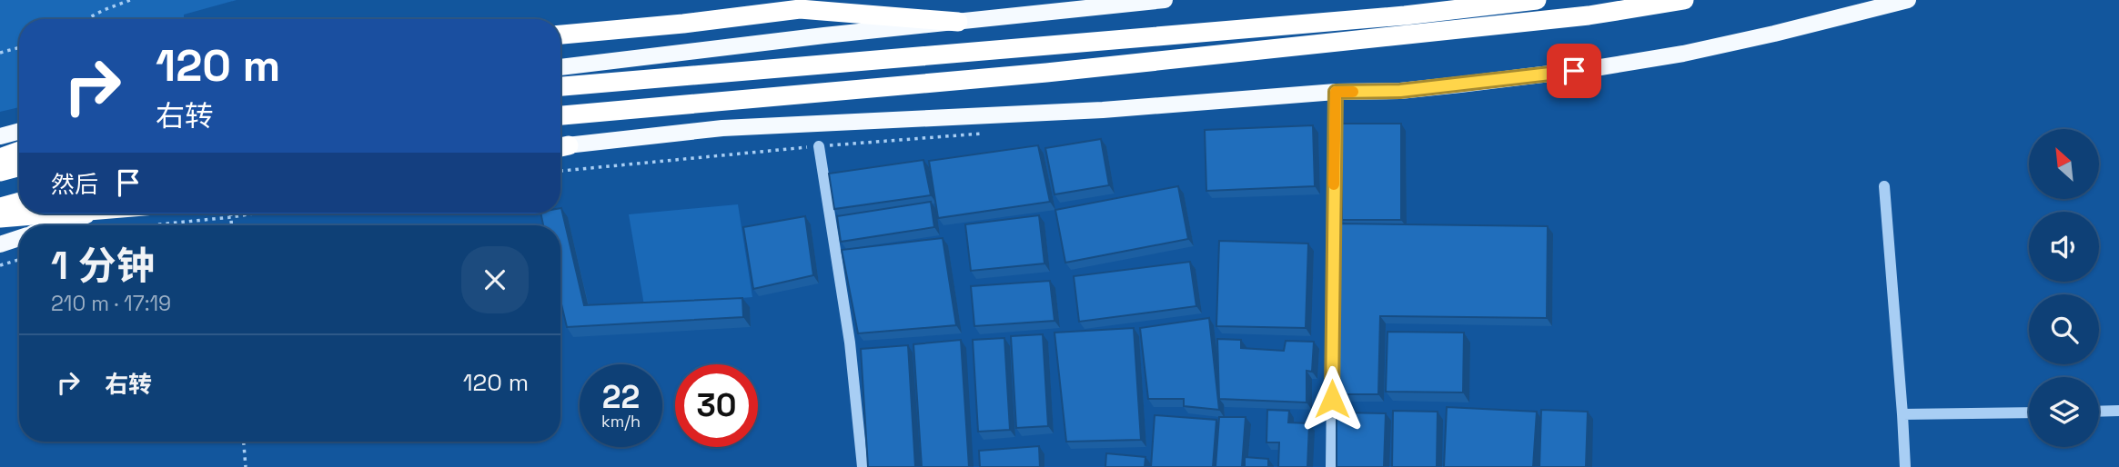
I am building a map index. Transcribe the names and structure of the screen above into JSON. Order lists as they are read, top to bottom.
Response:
{
  "north": "top left",
  "page": {
    "turn": ["120 m", "右转"],
    "then": "然后",
    "heading": ["1 分钟", "210 m · 17:19"],
    "list": [
      {
        "name": "右转",
        "value": "120 m"
      }
    ],
    "speed": "22 km/h",
    "limit": "30"
  }
}
